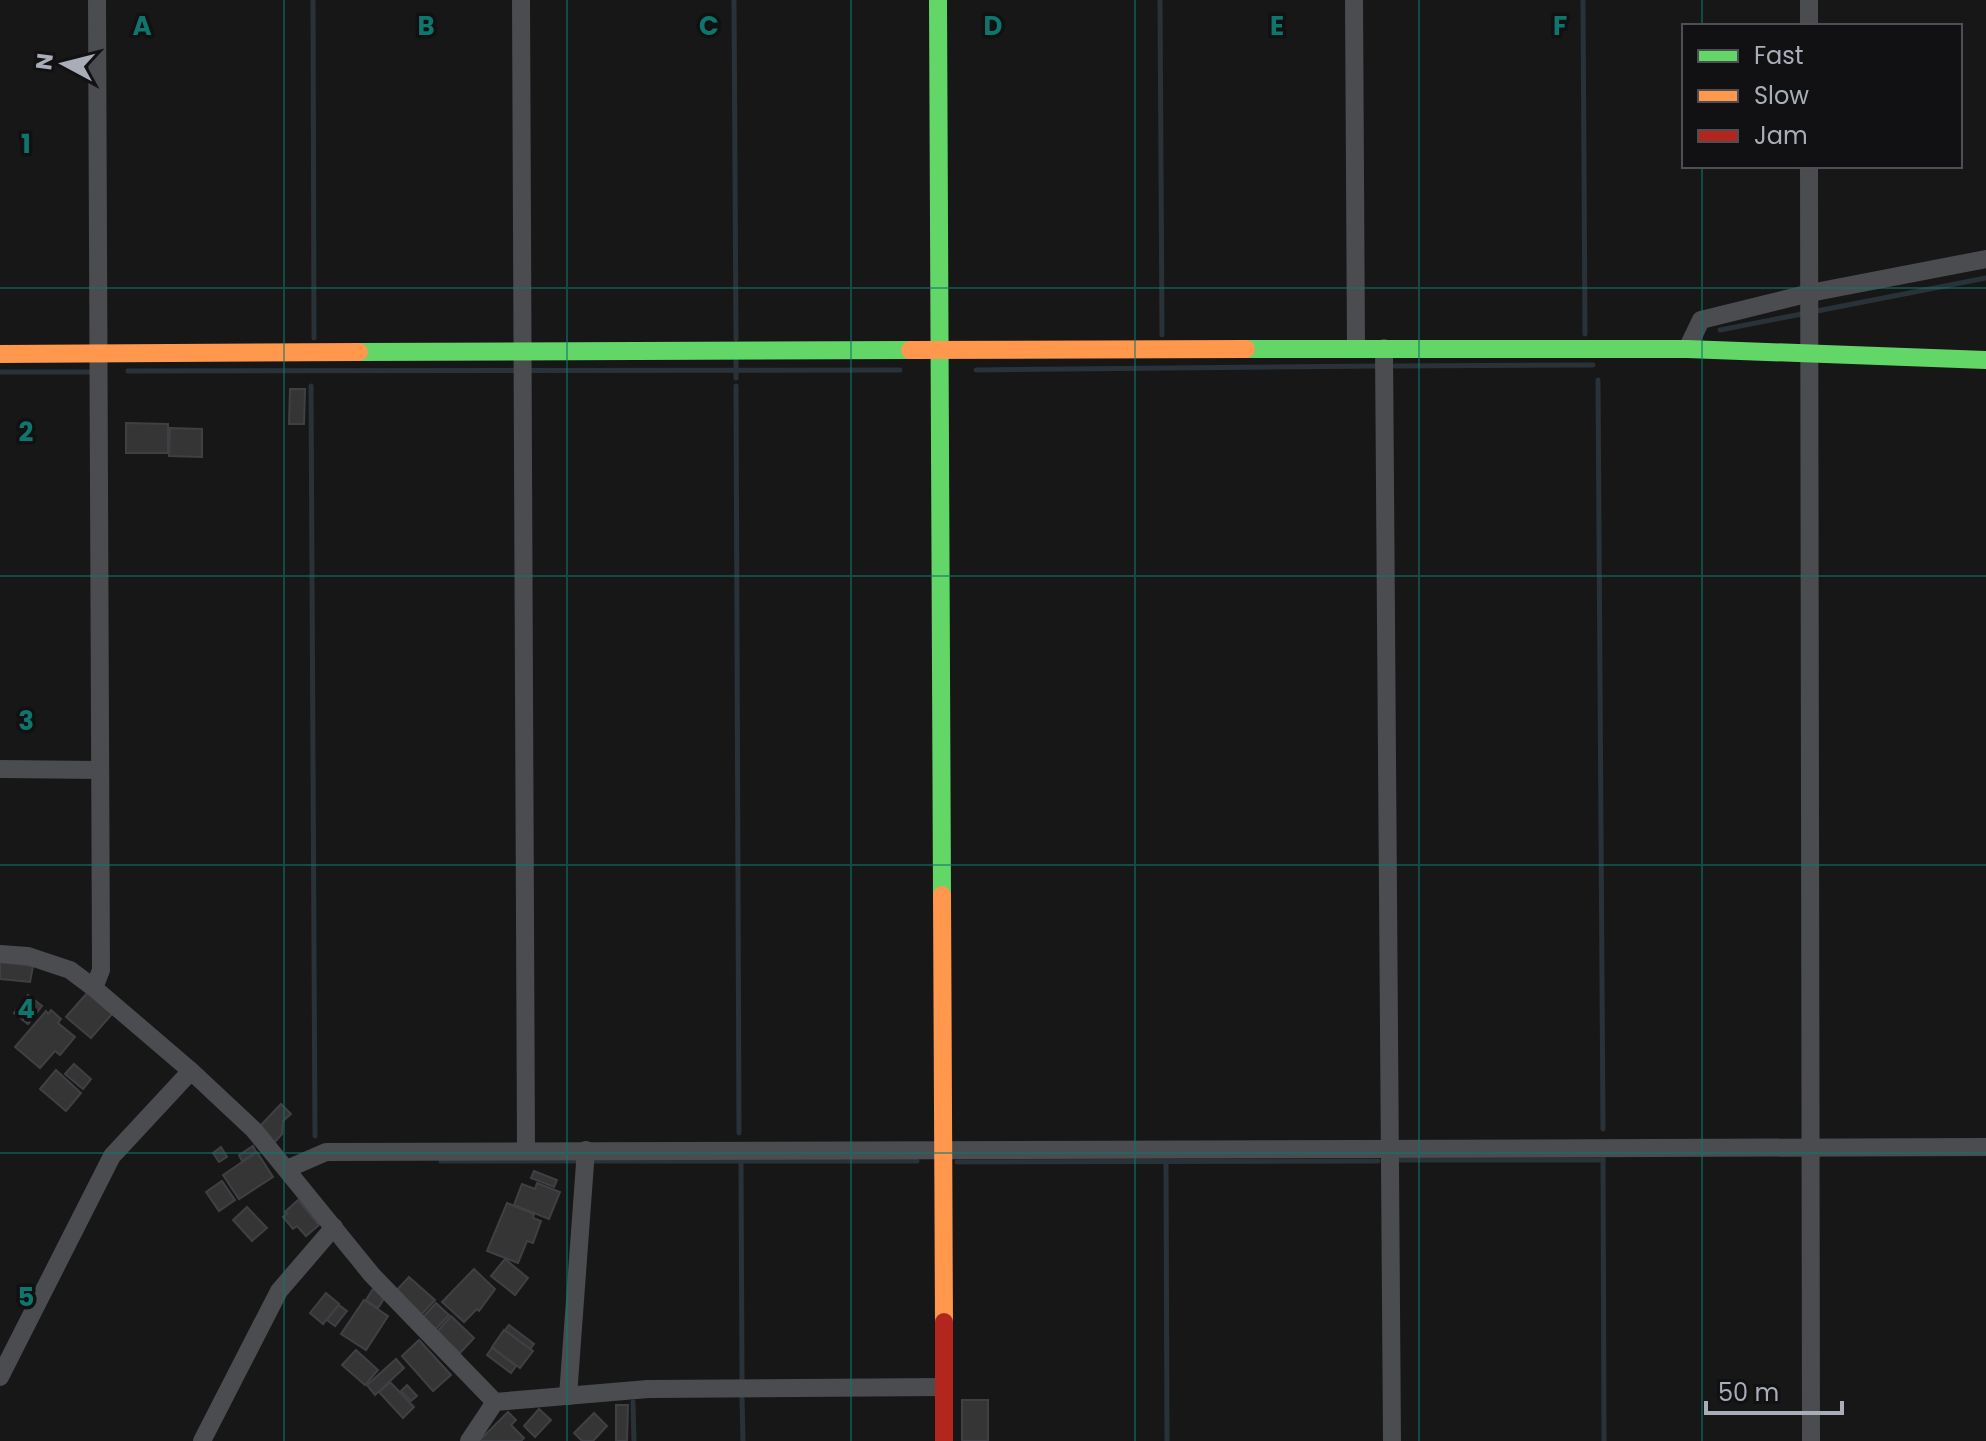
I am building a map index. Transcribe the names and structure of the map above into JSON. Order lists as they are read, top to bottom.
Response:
{
  "legend": ["Fast", "Slow", "Jam"],
  "scale_bar": "50 m",
  "north": "left",
  "grid": {
    "columns": [
      "A",
      "B",
      "C",
      "D",
      "E",
      "F"
    ],
    "rows": [
      "1",
      "2",
      "3",
      "4",
      "5"
    ]
  }
}
